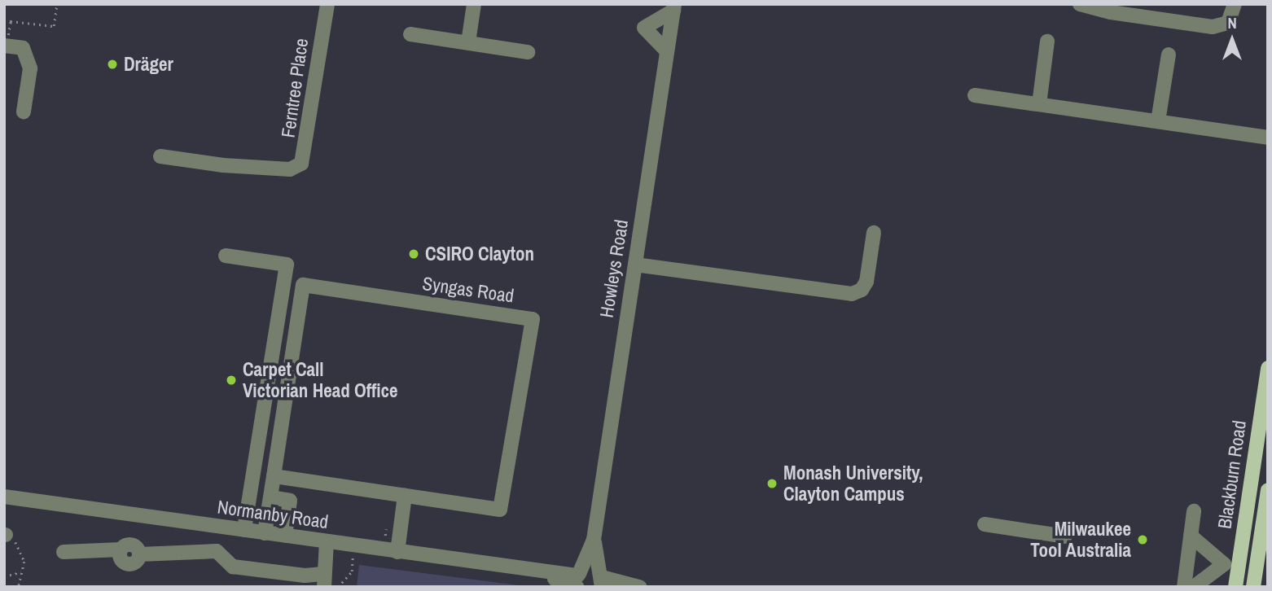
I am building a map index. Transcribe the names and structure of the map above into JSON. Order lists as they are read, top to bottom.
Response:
{
  "streets": {
    "main road": ["Blackburn Road"],
    "street": [
      "Ferntree Place",
      "Howleys Road",
      "Syngas Road",
      "Normanby Road"
    ]
  },
  "crossings": [
    ["Howleys Road", "Normanby Road"],
    ["Syngas Road", "Normanby Road"]
  ],
  "places": [
    "Dräger",
    "CSIRO Clayton",
    "Carpet Call Victorian Head Office",
    "Monash University, Clayton Campus",
    "Milwaukee Tool Australia"
  ],
  "north": "top"
}
